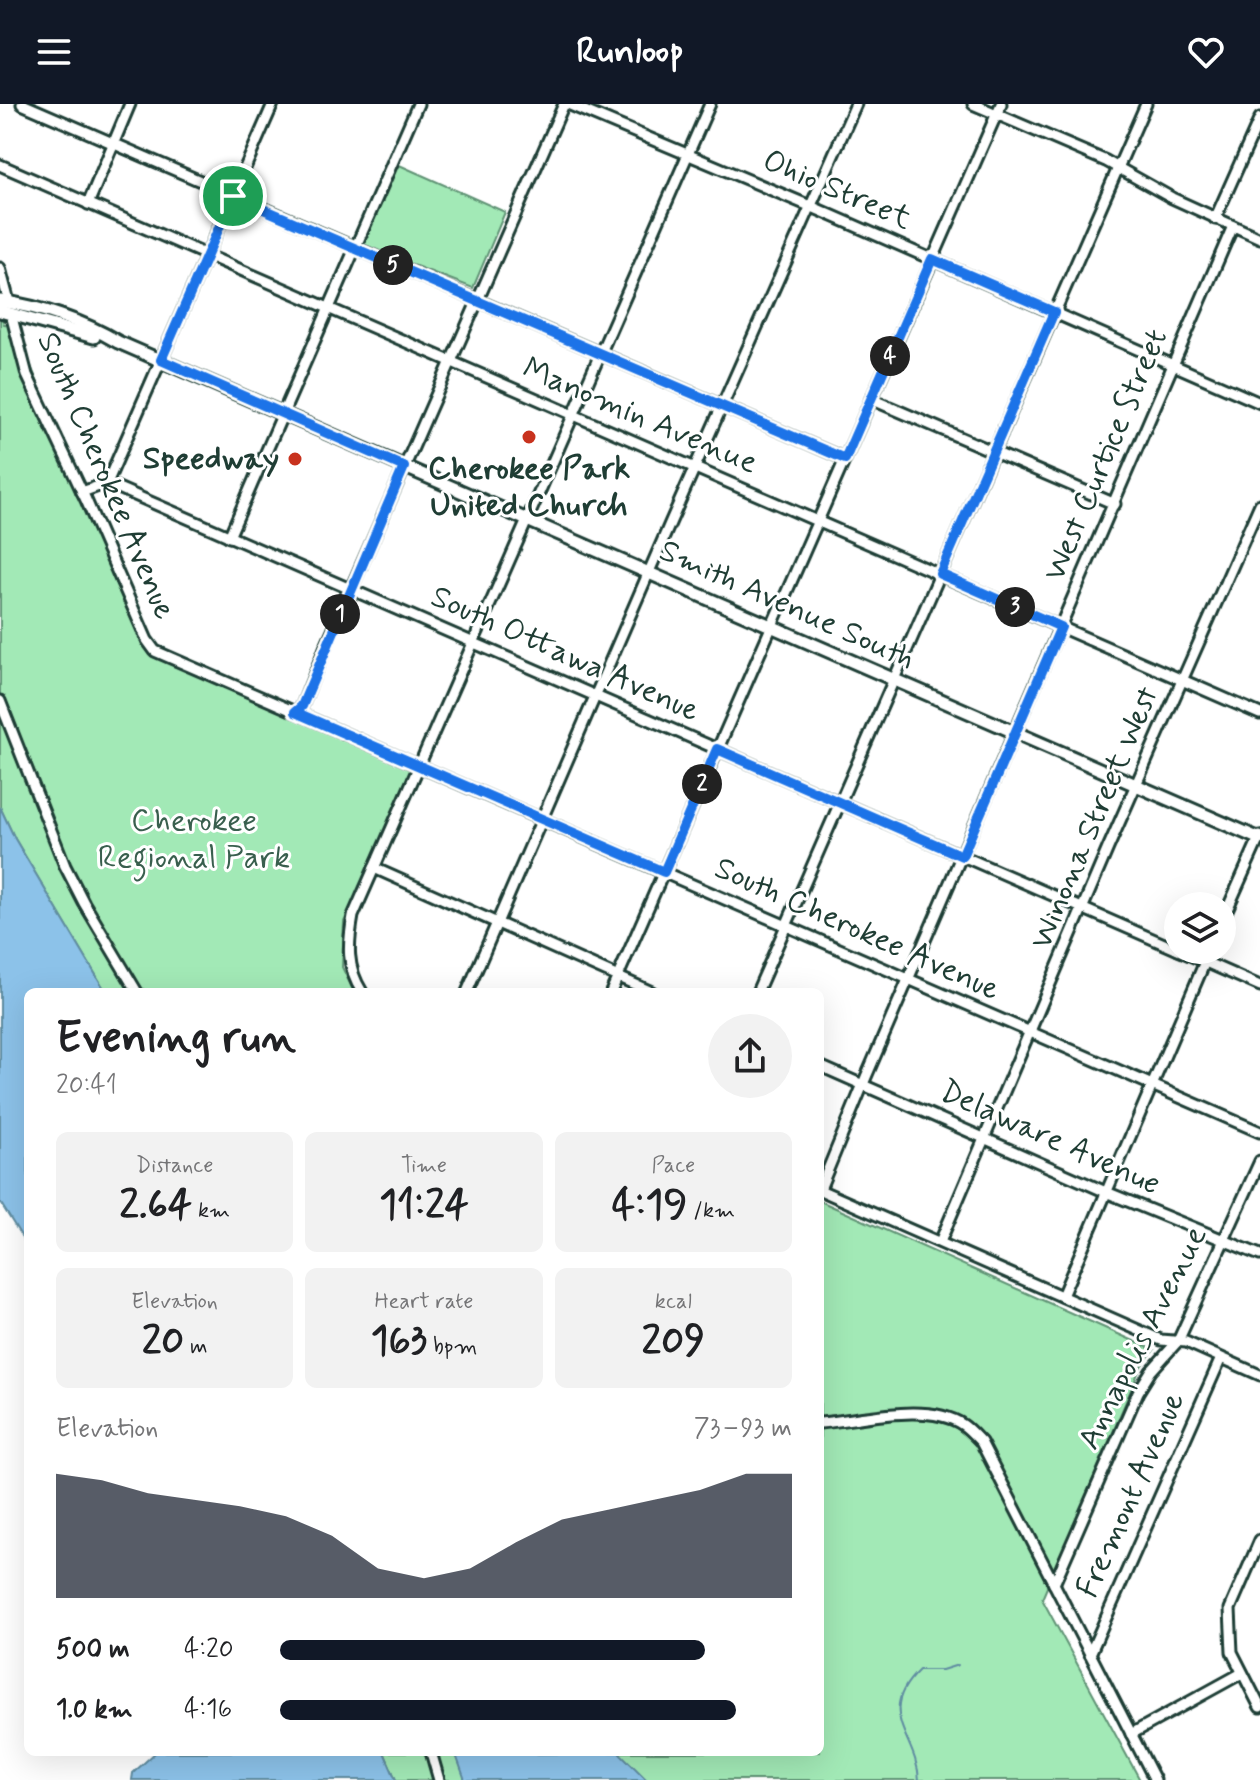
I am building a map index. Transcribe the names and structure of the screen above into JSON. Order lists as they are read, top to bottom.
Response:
{
  "streets": {
    "main road": ["Smith Avenue South"],
    "street": [
      "Ohio Street",
      "Manomin Avenue",
      "West Curtice Street",
      "South Cherokee Avenue",
      "South Ottawa Avenue",
      "Winona Street West",
      "Delaware Avenue",
      "Annapolis Avenue",
      "Fremont Avenue"
    ]
  },
  "crossings": [
    ["Ohio Street", "West Curtice Street"],
    ["Manomin Avenue", "West Curtice Street"],
    ["Manomin Avenue", "Winona Street West"],
    ["West Curtice Street", "South Cherokee Avenue"],
    ["West Curtice Street", "Smith Avenue South"],
    ["West Curtice Street", "South Ottawa Avenue"],
    ["West Curtice Street", "Delaware Avenue"],
    ["South Cherokee Avenue", "Smith Avenue South"],
    ["South Cherokee Avenue", "Winona Street West"],
    ["Smith Avenue South", "Winona Street West"],
    ["South Ottawa Avenue", "Winona Street West"],
    ["Winona Street West", "Delaware Avenue"],
    ["Delaware Avenue", "Annapolis Avenue"]
  ],
  "parks": ["Cherokee Regional Park"],
  "places": ["Cherokee Park United Church", "Speedway"],
  "page": {
    "header": "Runloop",
    "pins": [
      "5",
      "4",
      "3",
      "1",
      "2"
    ],
    "heading": ["Evening run", "20:41"],
    "stats": [
      ["Distance", "2.64 km"],
      ["Time", "11:24"],
      ["Pace", "4:19 /km"],
      ["Elevation", "20 m"],
      ["Heart rate", "163 bpm"],
      ["kcal", "209"]
    ],
    "chart": ["Elevation", "73–93 m"],
    "list": [
      {
        "name": "500 m",
        "note": "4:20"
      },
      {
        "name": "1.0 km",
        "note": "4:16"
      }
    ]
  }
}
